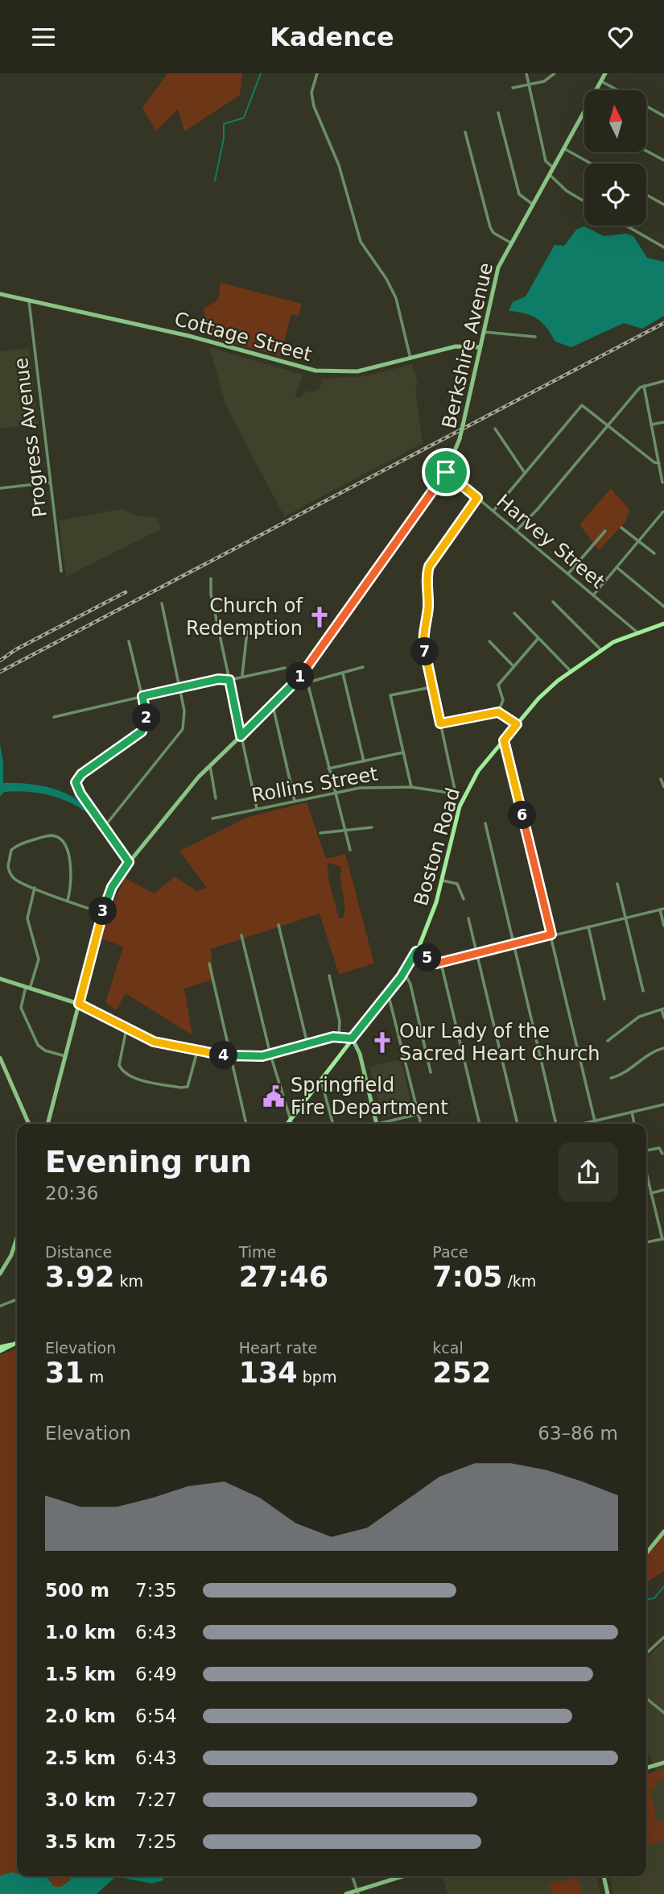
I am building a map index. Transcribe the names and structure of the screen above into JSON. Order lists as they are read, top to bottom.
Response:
{
  "streets": {
    "main road": ["Cottage Street", "Berkshire Avenue", "Boston Road"],
    "street": ["Progress Avenue", "Harvey Street", "Rollins Street"]
  },
  "crossings": [
    ["Cottage Street", "Berkshire Avenue"],
    ["Cottage Street", "Progress Avenue"],
    ["Berkshire Avenue", "Harvey Street"],
    ["Harvey Street", "Boston Road"]
  ],
  "places": {
    "church": ["Church of Redemption", "Our Lady of the Sacred Heart Church"],
    "public building": ["Springfield Fire Department"]
  },
  "north": "top",
  "page": {
    "header": "Kadence",
    "pins": [
      "7",
      "1",
      "2",
      "6",
      "3",
      "5",
      "4"
    ],
    "heading": ["Evening run", "20:36"],
    "stats": [
      ["Distance", "3.92 km"],
      ["Time", "27:46"],
      ["Pace", "7:05 /km"],
      ["Elevation", "31 m"],
      ["Heart rate", "134 bpm"],
      ["kcal", "252"]
    ],
    "chart": ["Elevation", "63–86 m"],
    "list": [
      {
        "name": "500 m",
        "note": "7:35"
      },
      {
        "name": "1.0 km",
        "note": "6:43"
      },
      {
        "name": "1.5 km",
        "note": "6:49"
      },
      {
        "name": "2.0 km",
        "note": "6:54"
      },
      {
        "name": "2.5 km",
        "note": "6:43"
      },
      {
        "name": "3.0 km",
        "note": "7:27"
      },
      {
        "name": "3.5 km",
        "note": "7:25"
      }
    ]
  }
}
